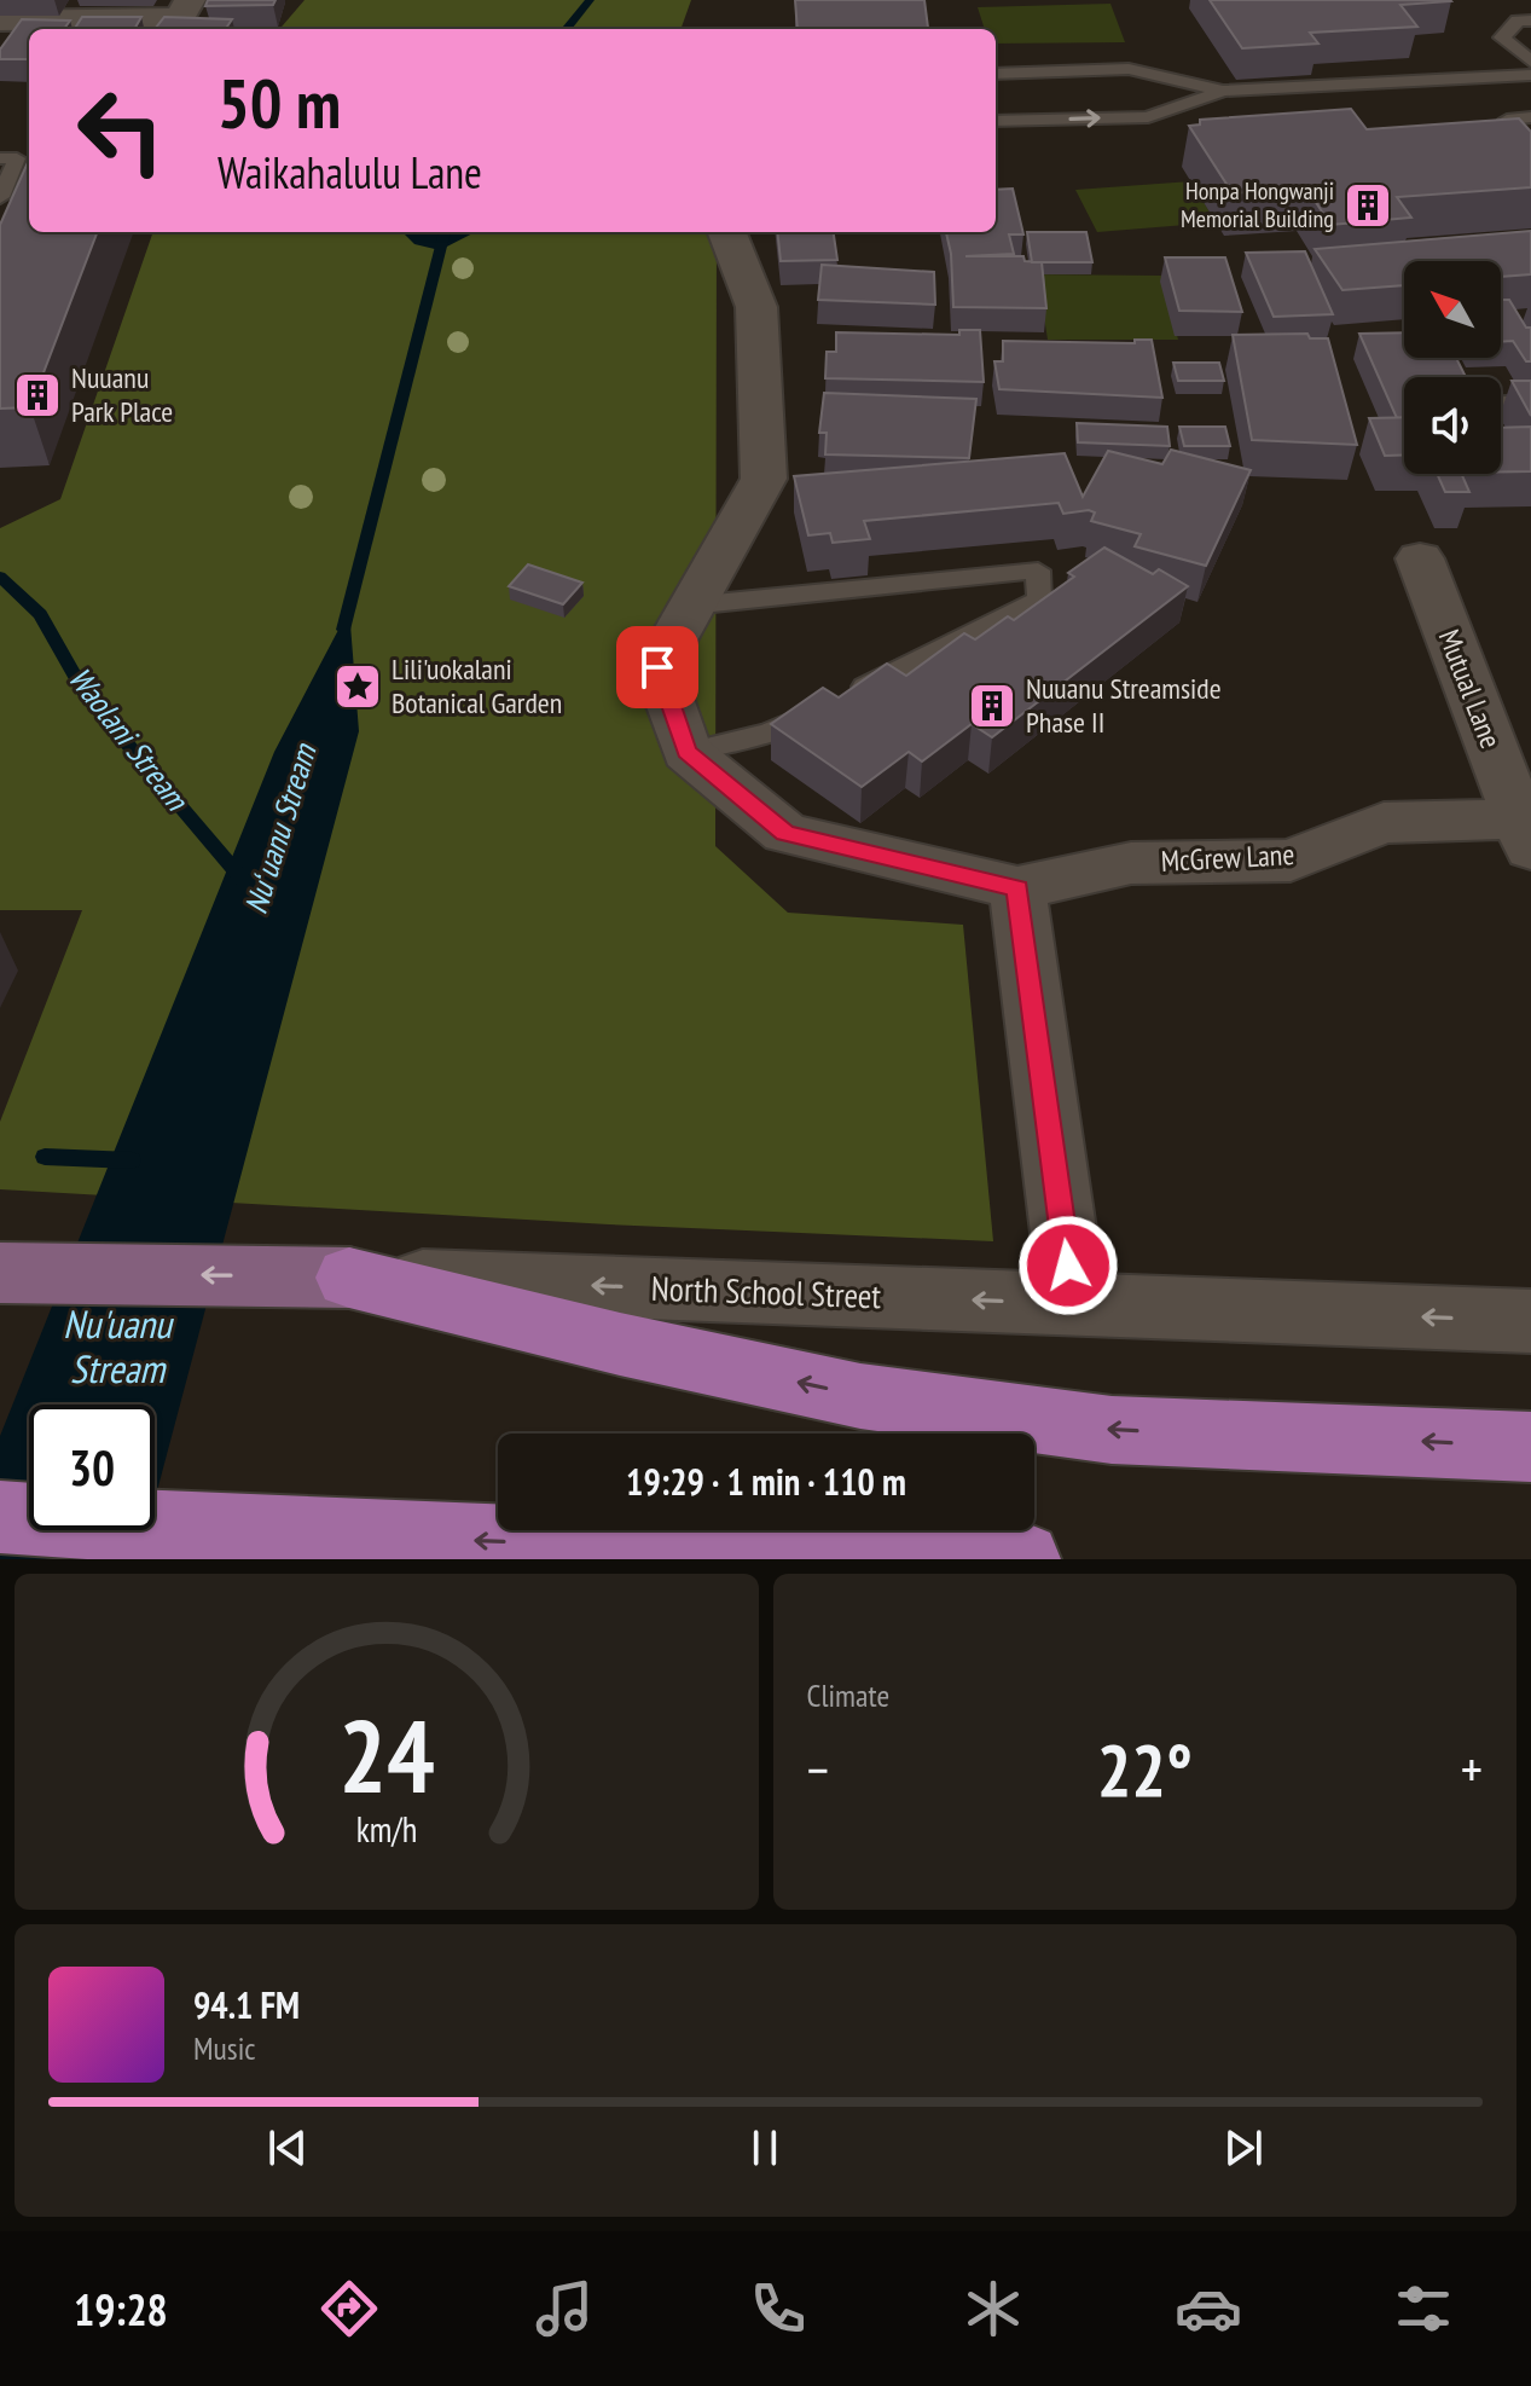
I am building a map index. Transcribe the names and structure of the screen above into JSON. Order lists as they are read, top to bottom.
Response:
{
  "streets": {
    "main road": ["North School Street"],
    "street": ["Mutual Lane", "McGrew Lane"]
  },
  "crossings": [
    ["Mutual Lane", "McGrew Lane"]
  ],
  "one_way": ["North School Street"],
  "water": ["Waolani Stream", "Nuʻuanu Stream", "Nu'uanu Stream"],
  "places": {
    "building": ["Honpa Hongwanji Memorial Building", "Nuuanu Park Place", "Nuuanu Streamside Phase II"],
    "place": ["Lili'uokalani Botanical Garden"]
  },
  "north": "top left",
  "page": {
    "turn": ["50 m", "Waikahalulu Lane"],
    "limit": "30",
    "trip": "19:29 · 1 min · 110 m",
    "tile": "Climate",
    "heat": ["−", "22°", "+"],
    "song": ["94.1 FM", "Music"],
    "tabs": "19:28",
    "gauge": ["24", "km/h"]
  }
}
